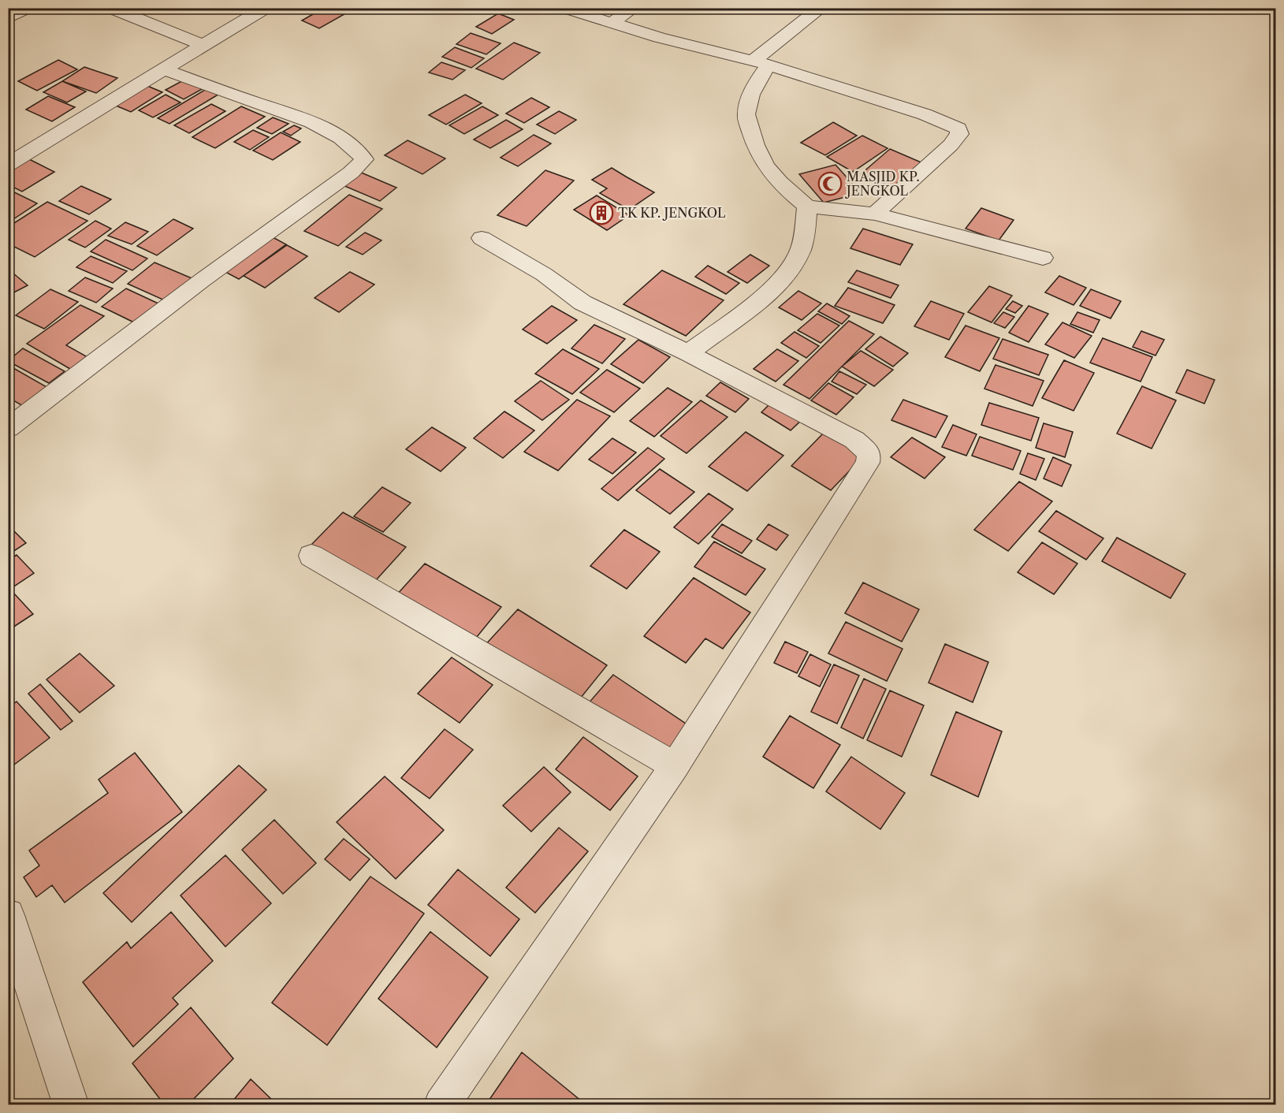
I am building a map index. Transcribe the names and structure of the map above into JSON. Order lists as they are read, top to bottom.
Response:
{
  "places": {
    "mosque": ["MASJID KP. JENGKOL"],
    "building": ["TK KP. JENGKOL"]
  }
}
